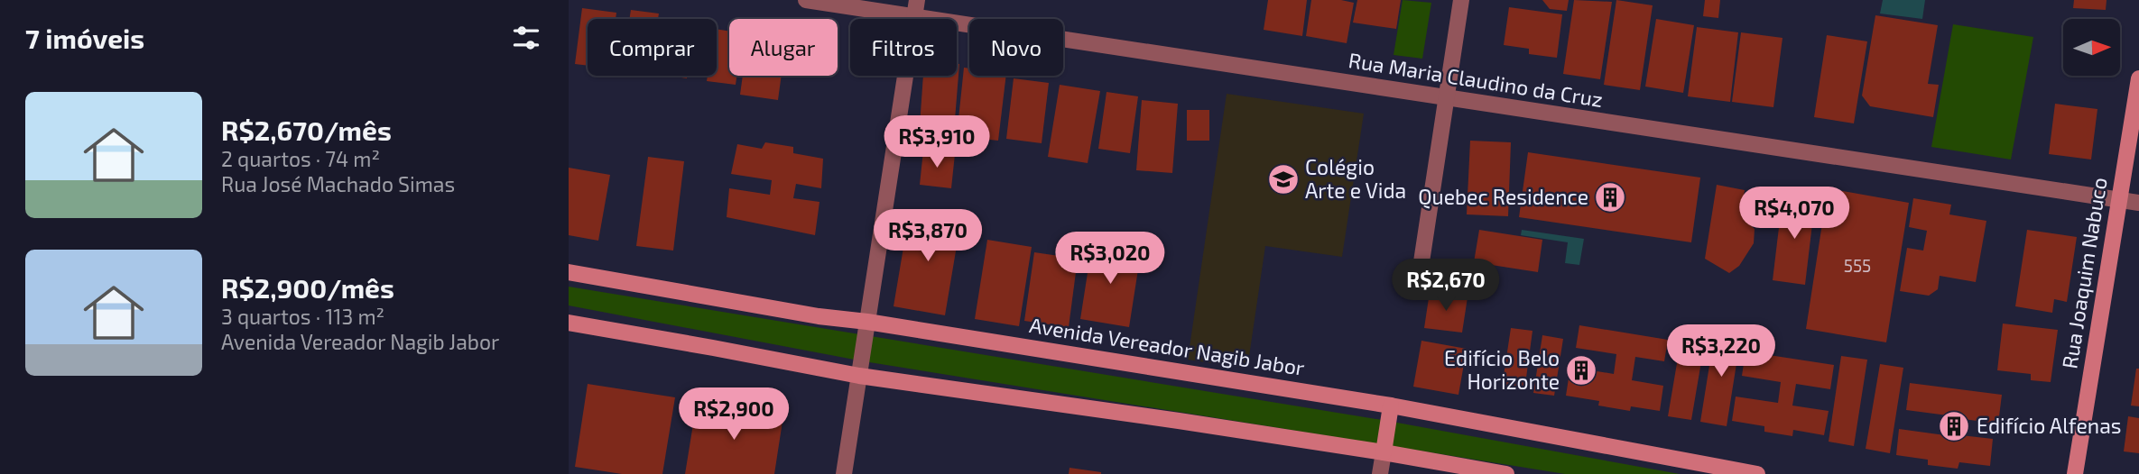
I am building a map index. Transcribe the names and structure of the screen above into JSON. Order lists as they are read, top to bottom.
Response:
{
  "streets": {
    "main road": ["Rua Joaquim Nabuco", "Avenida Vereador Nagib Jabor"],
    "street": ["Rua Maria Claudino da Cruz"]
  },
  "crossings": [
    ["Rua Maria Claudino da Cruz", "Rua Joaquim Nabuco"]
  ],
  "places": {
    "school or university": ["Colégio Arte e Vida"],
    "building": ["Quebec Residence", "Edifício Belo Horizonte", "Edifício Alfenas"]
  },
  "house_numbers": ["555"],
  "north": "right",
  "page": {
    "heading": "7 imóveis",
    "chip": [
      "Comprar",
      "Alugar",
      "Filtros",
      "Novo"
    ],
    "list": [
      {
        "name": "R$2,670/mês",
        "note": "2 quartos · 74 m² · Rua José Machado Simas"
      },
      {
        "name": "R$2,900/mês",
        "note": "3 quartos · 113 m² · Avenida Vereador Nagib Jabor"
      }
    ],
    "price": [
      "R$3,910",
      "R$4,070",
      "R$3,870",
      "R$3,020",
      "R$2,670",
      "R$3,220",
      "R$2,900"
    ]
  }
}
